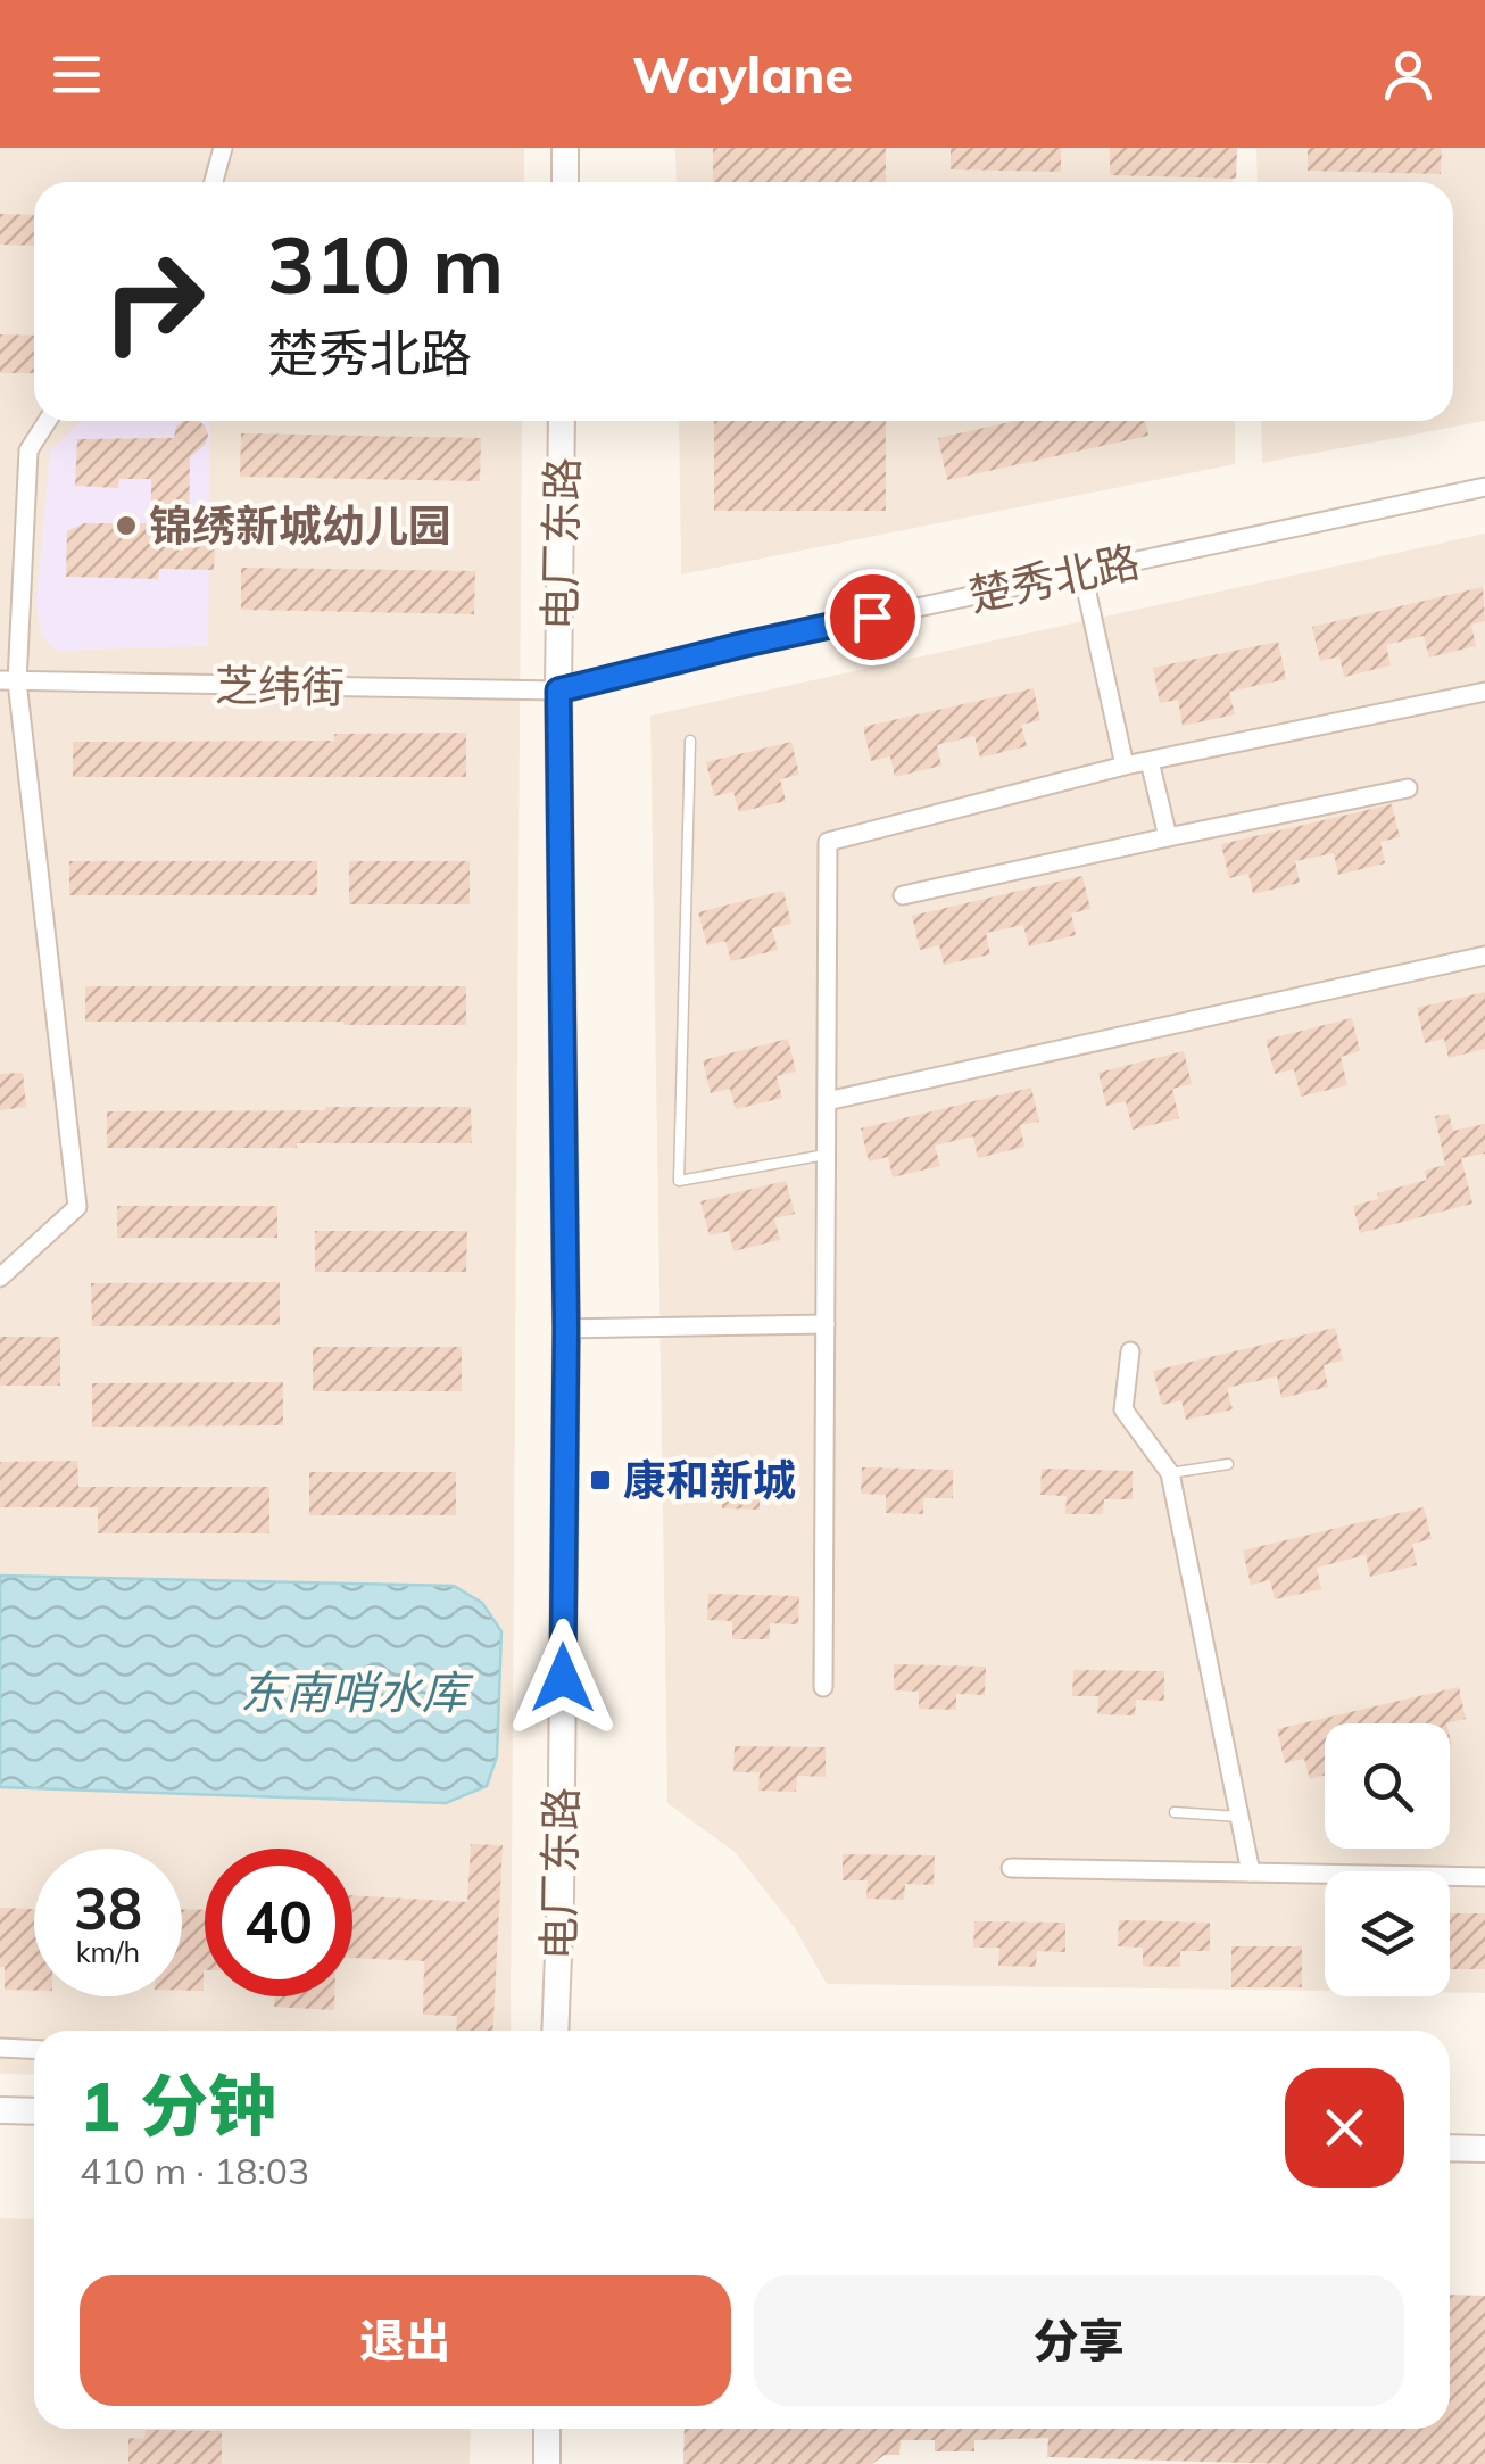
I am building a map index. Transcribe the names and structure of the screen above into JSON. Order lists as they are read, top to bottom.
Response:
{
  "streets": {
    "street": ["电厂东路", "楚秀北路", "芝纬街"]
  },
  "crossings": [
    ["电厂东路", "楚秀北路"],
    ["电厂东路", "芝纬街"],
    ["楚秀北路", "芝纬街"]
  ],
  "water": ["东南哨水库"],
  "places": {
    "other": ["锦绣新城幼儿园"],
    "transit": ["康和新城"]
  },
  "page": {
    "header": "Waylane",
    "turn": ["310 m", "楚秀北路"],
    "speed": "38 km/h",
    "limit": "40",
    "heading": ["1 分钟", "410 m · 18:03"],
    "buttons": ["退出", "分享"]
  }
}
